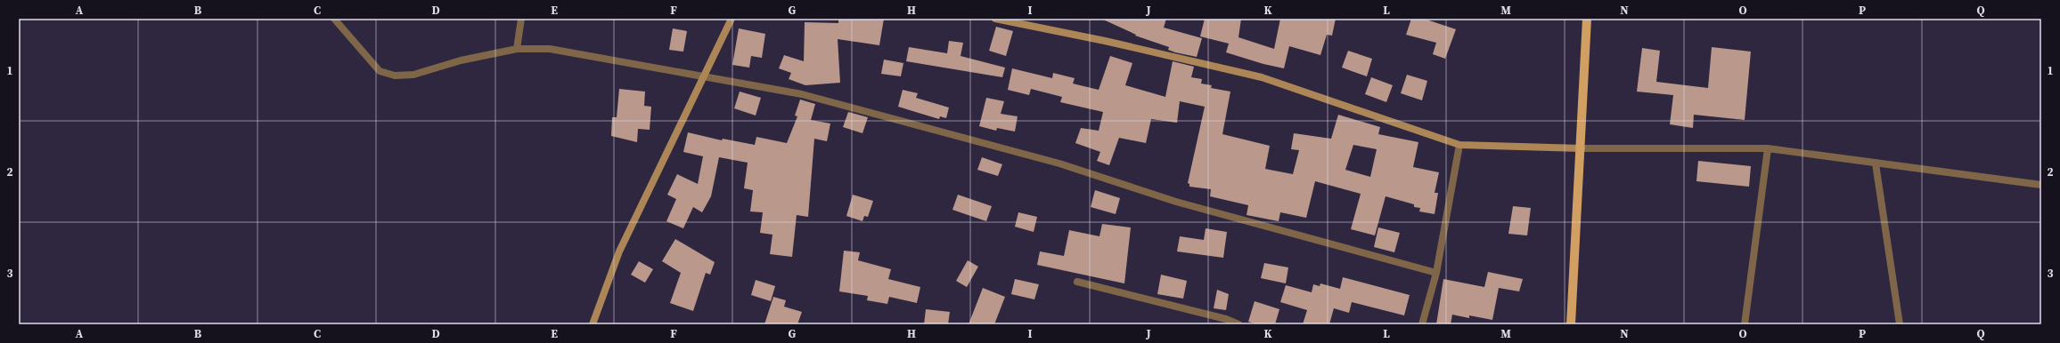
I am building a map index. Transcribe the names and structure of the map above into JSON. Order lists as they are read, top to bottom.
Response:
{
  "grid": {
    "columns": [
      "A",
      "B",
      "C",
      "D",
      "E",
      "F",
      "G",
      "H",
      "I",
      "J",
      "K",
      "L",
      "M",
      "N",
      "O",
      "P",
      "Q"
    ],
    "rows": ["1", "2", "3"]
  }
}
